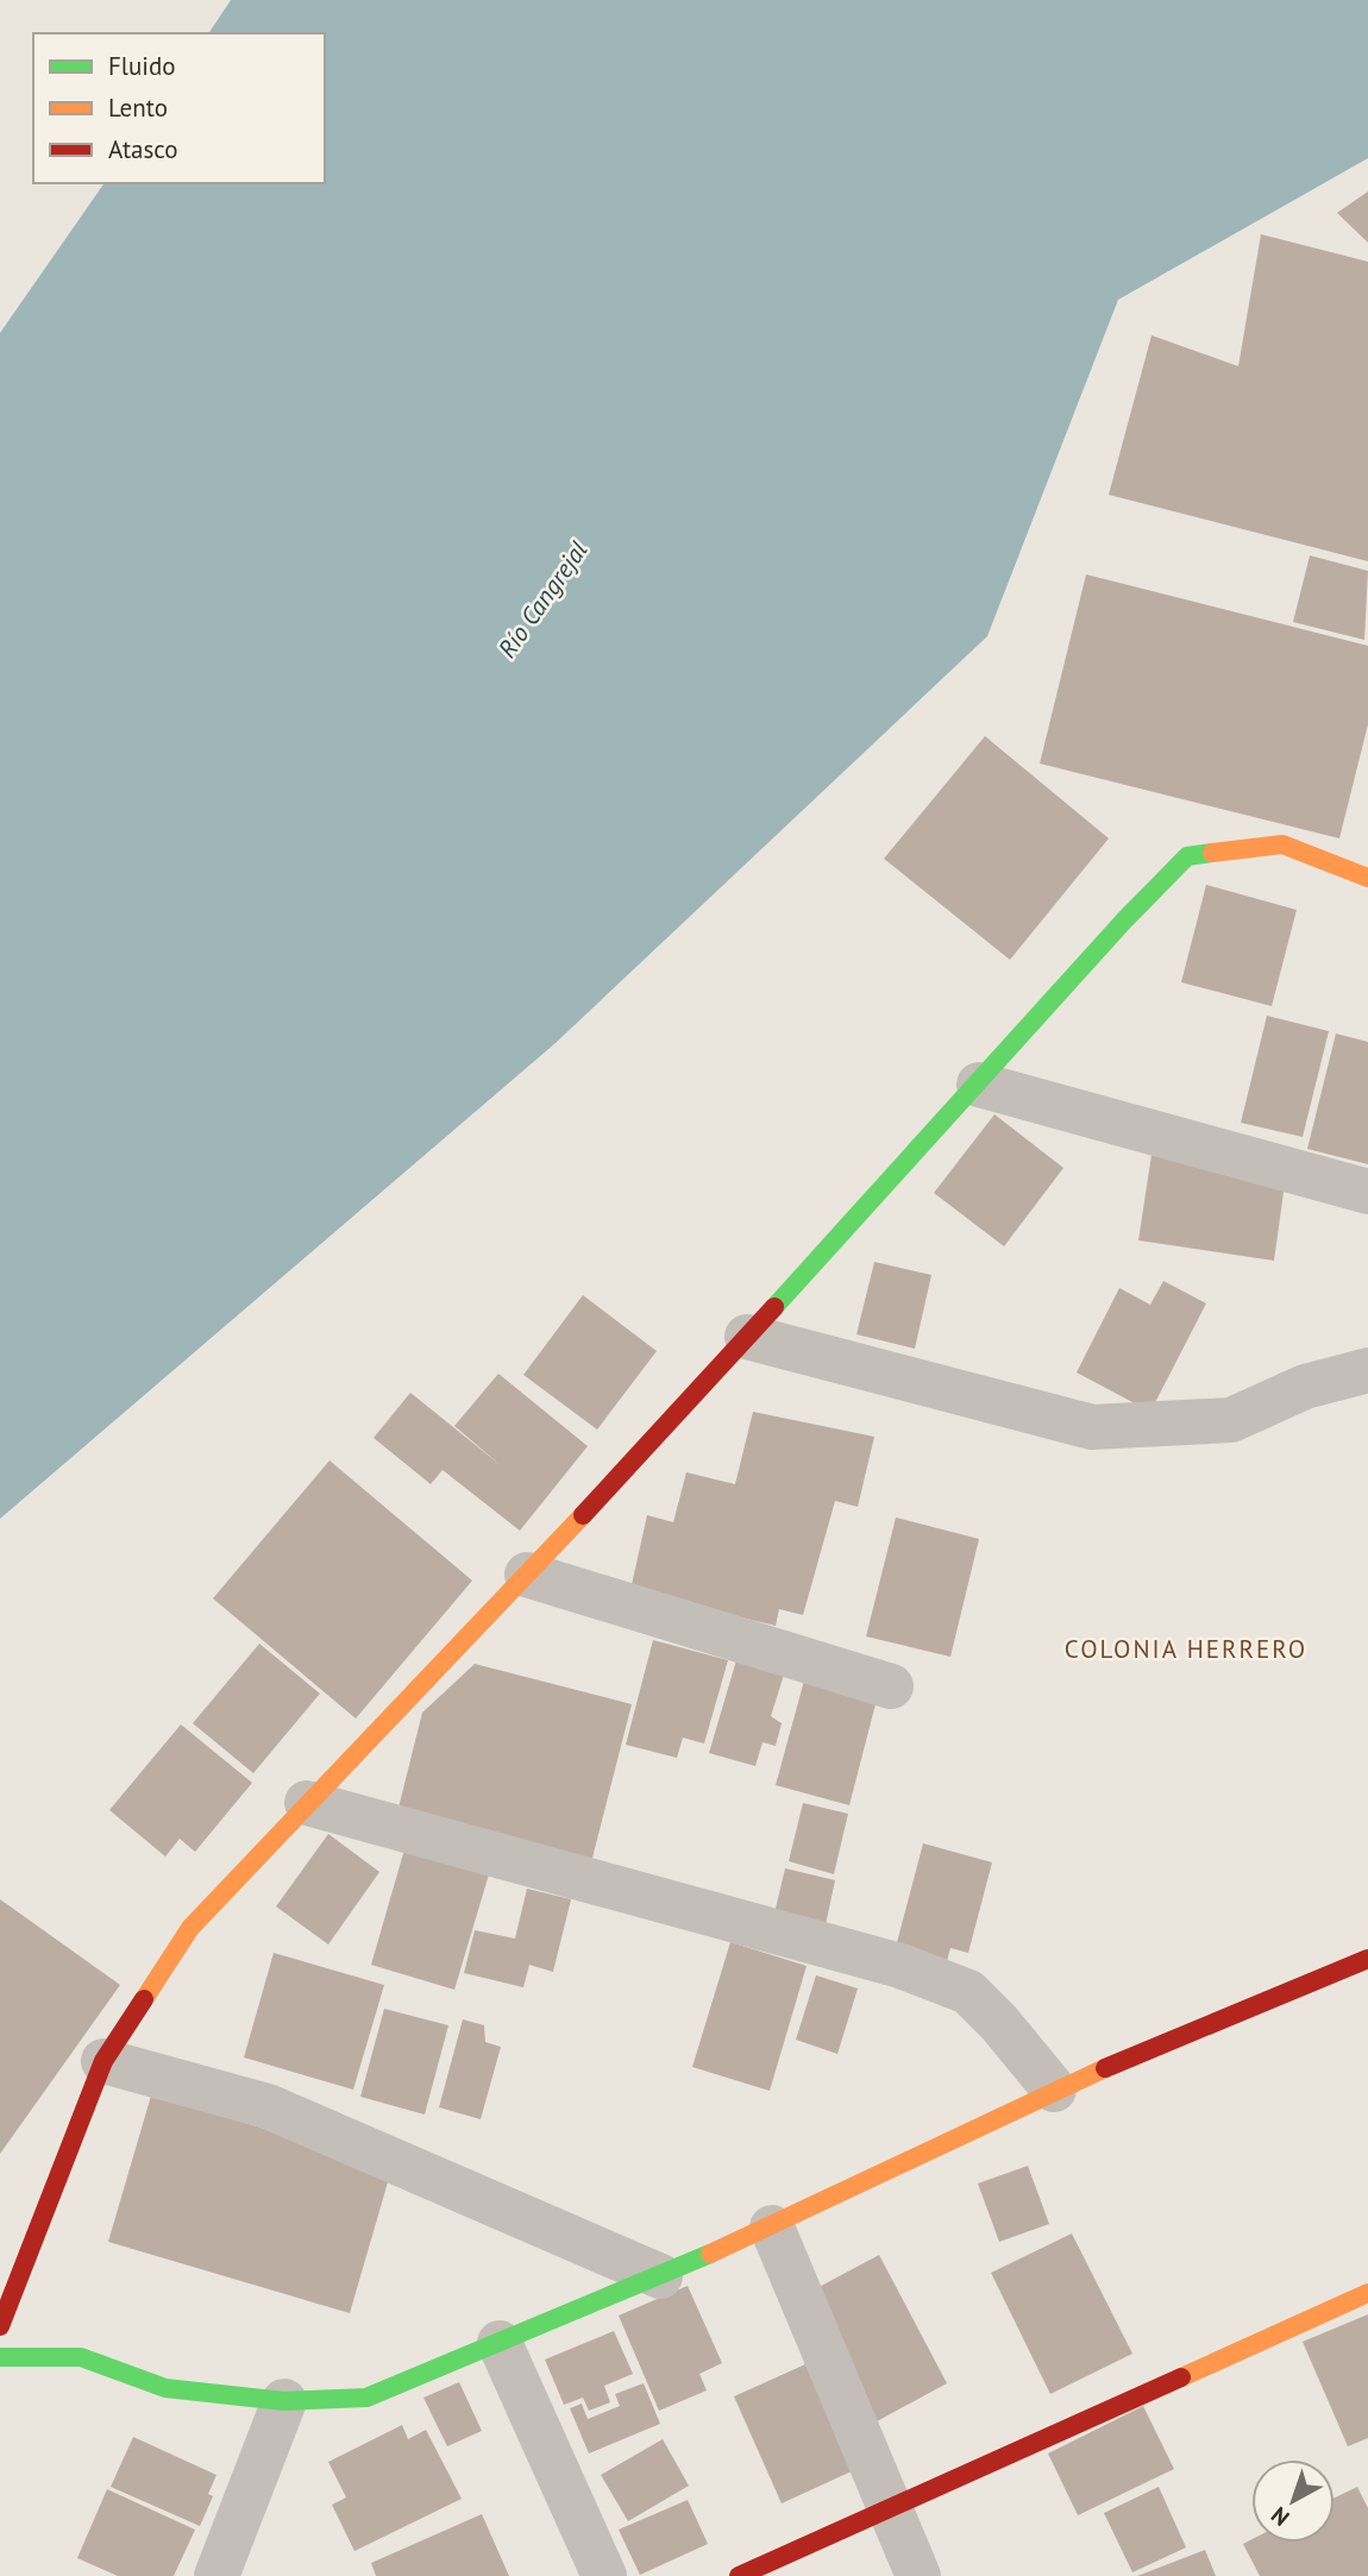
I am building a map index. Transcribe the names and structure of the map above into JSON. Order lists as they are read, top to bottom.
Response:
{
  "districts": ["COLONIA HERRERO"],
  "water": ["Río Cangrejal"],
  "legend": ["Fluido", "Lento", "Atasco"],
  "north": "bottom left"
}
